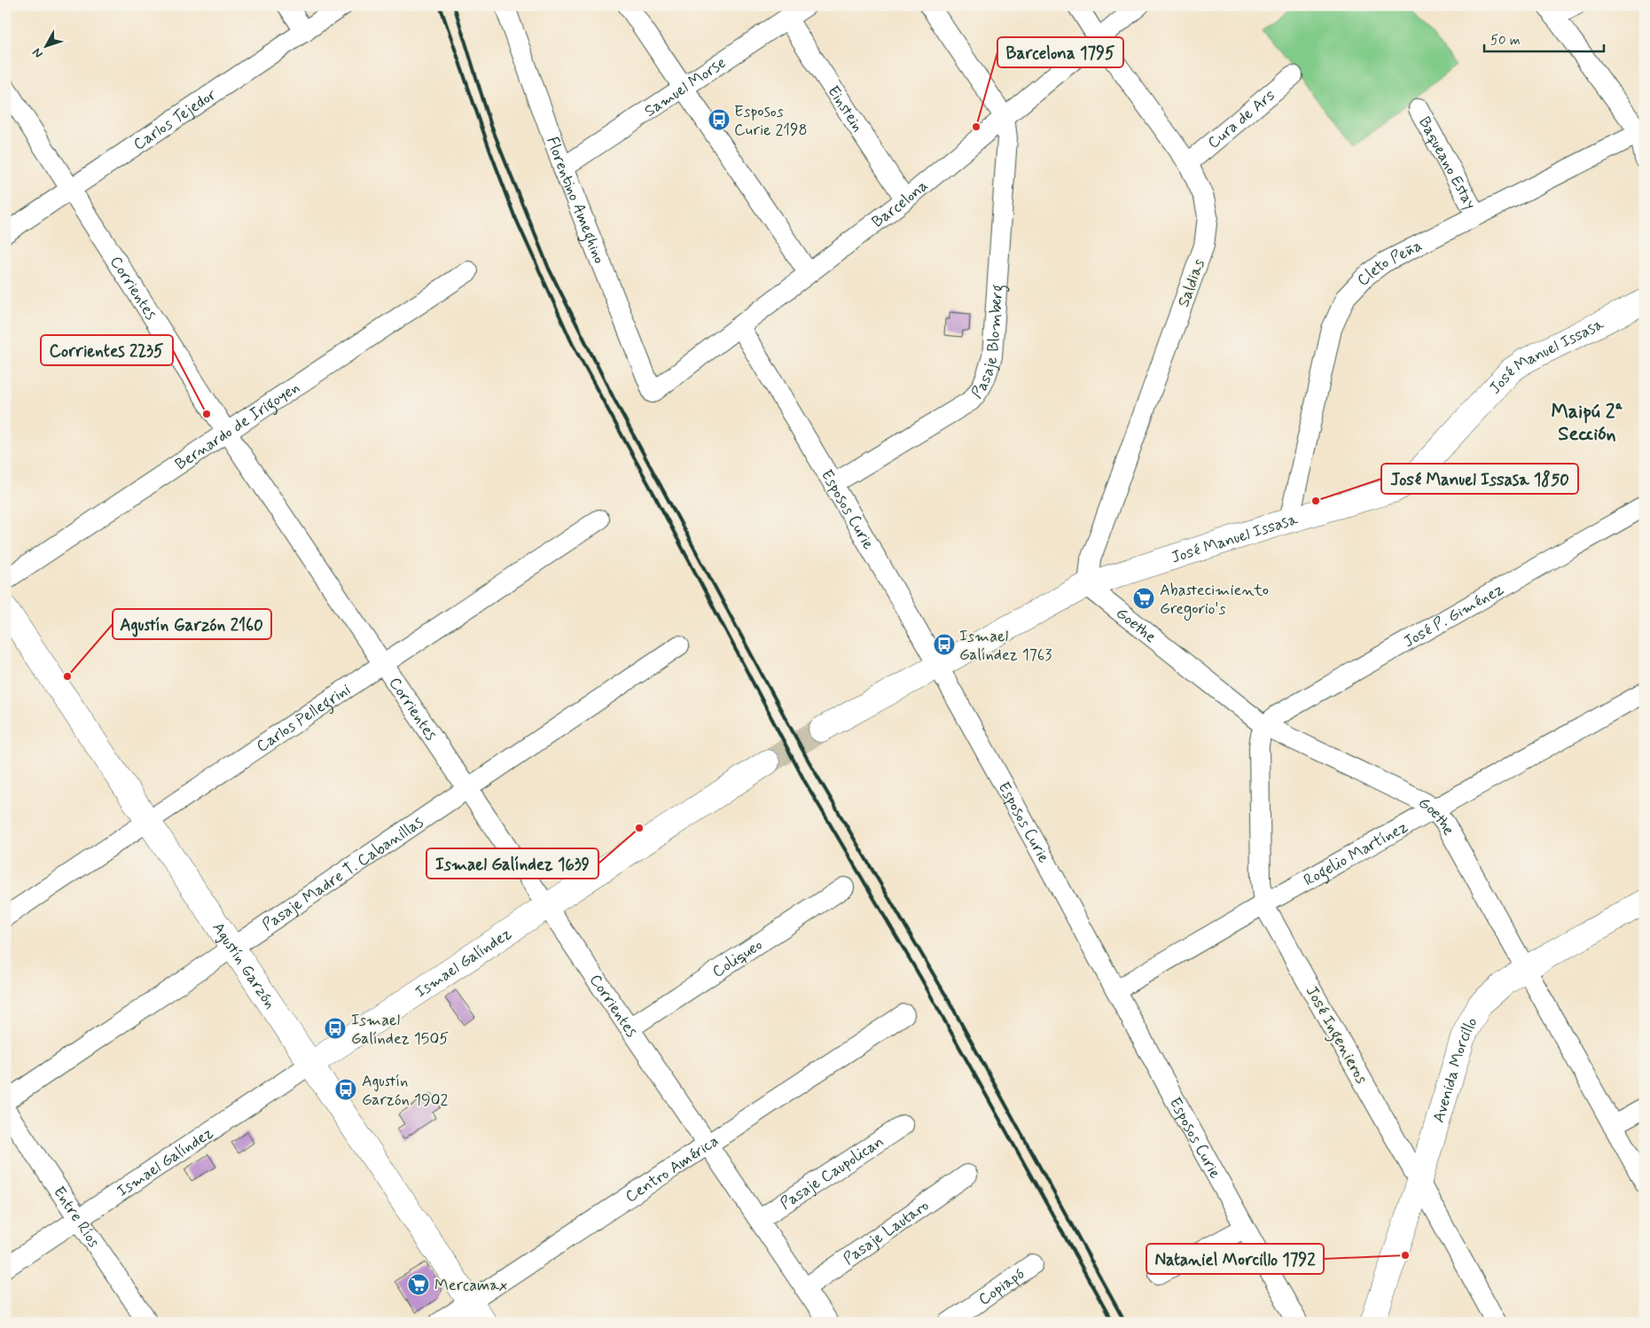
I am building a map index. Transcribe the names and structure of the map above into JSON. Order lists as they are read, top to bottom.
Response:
{
  "streets": {
    "main road": [
      "José Manuel Issasa",
      "Ismael Galíndez",
      "Agustín Garzón",
      "Avenida Morcillo"
    ],
    "street": [
      "Samuel Morse",
      "Einstein",
      "Carlos Tejedor",
      "Cura de Ars",
      "Baqueano Estay",
      "Florentino Ameghino",
      "Barcelona",
      "Cleto Peña",
      "Saldias",
      "Corrientes",
      "Pasaje Blomberg",
      "Bernardo de Irigoyen",
      "Esposos Curie",
      "José P. Giménez",
      "Goethe",
      "Carlos Pellegrini",
      "Rogelio Martínez",
      "Pasaje Madre T. Cabanillas",
      "Coliqueo",
      "José Ingenieros",
      "Centro América",
      "Pasaje Caupolican",
      "Entre Ríos",
      "Pasaje Lautaro",
      "Copiapó"
    ]
  },
  "crossings": [
    ["Samuel Morse", "Einstein"],
    ["Samuel Morse", "Florentino Ameghino"],
    ["Einstein", "Barcelona"],
    ["Carlos Tejedor", "Corrientes"],
    ["Cura de Ars", "Saldias"],
    ["Baqueano Estay", "Cleto Peña"],
    ["Florentino Ameghino", "Barcelona"],
    ["Barcelona", "Saldias"],
    ["Barcelona", "Pasaje Blomberg"],
    ["Barcelona", "Esposos Curie"],
    ["Cleto Peña", "José Manuel Issasa"],
    ["Saldias", "José Manuel Issasa"],
    ["Saldias", "Goethe"],
    ["Corrientes", "Bernardo de Irigoyen"],
    ["Corrientes", "Carlos Pellegrini"],
    ["Corrientes", "Pasaje Madre T. Cabanillas"],
    ["Corrientes", "Coliqueo"],
    ["Corrientes", "Ismael Galíndez"],
    ["Corrientes", "Centro América"],
    ["Corrientes", "Pasaje Caupolican"],
    ["Corrientes", "Pasaje Lautaro"],
    ["Pasaje Blomberg", "Esposos Curie"],
    ["José Manuel Issasa", "Esposos Curie"],
    ["José Manuel Issasa", "Goethe"],
    ["Esposos Curie", "Rogelio Martínez"],
    ["José P. Giménez", "Goethe"],
    ["José P. Giménez", "José Ingenieros"],
    ["Goethe", "Rogelio Martínez"],
    ["Goethe", "José Ingenieros"],
    ["Goethe", "Avenida Morcillo"],
    ["Carlos Pellegrini", "Agustín Garzón"],
    ["Rogelio Martínez", "José Ingenieros"],
    ["Pasaje Madre T. Cabanillas", "Agustín Garzón"],
    ["Ismael Galíndez", "Agustín Garzón"],
    ["Ismael Galíndez", "Entre Ríos"],
    ["Agustín Garzón", "Centro América"],
    ["José Ingenieros", "Avenida Morcillo"]
  ],
  "districts": ["Maipú 2ª Sección"],
  "places": {
    "bus stop": [
      "Esposos Curie 2198",
      "Ismael Galíndez 1763",
      "Ismael Galíndez 1505",
      "Agustín Garzón 1902"
    ],
    "other": [
      "Barcelona 1795",
      "Corrientes 2235",
      "José Manuel Issasa 1850",
      "Agustín Garzón 2160",
      "Ismael Galíndez 1639",
      "Nataniel Morcillo 1792"
    ],
    "supermarket": ["Abastecimiento Gregorio's", "Mercamax"]
  },
  "scale_bar": "50 m",
  "north": "bottom left"
}
